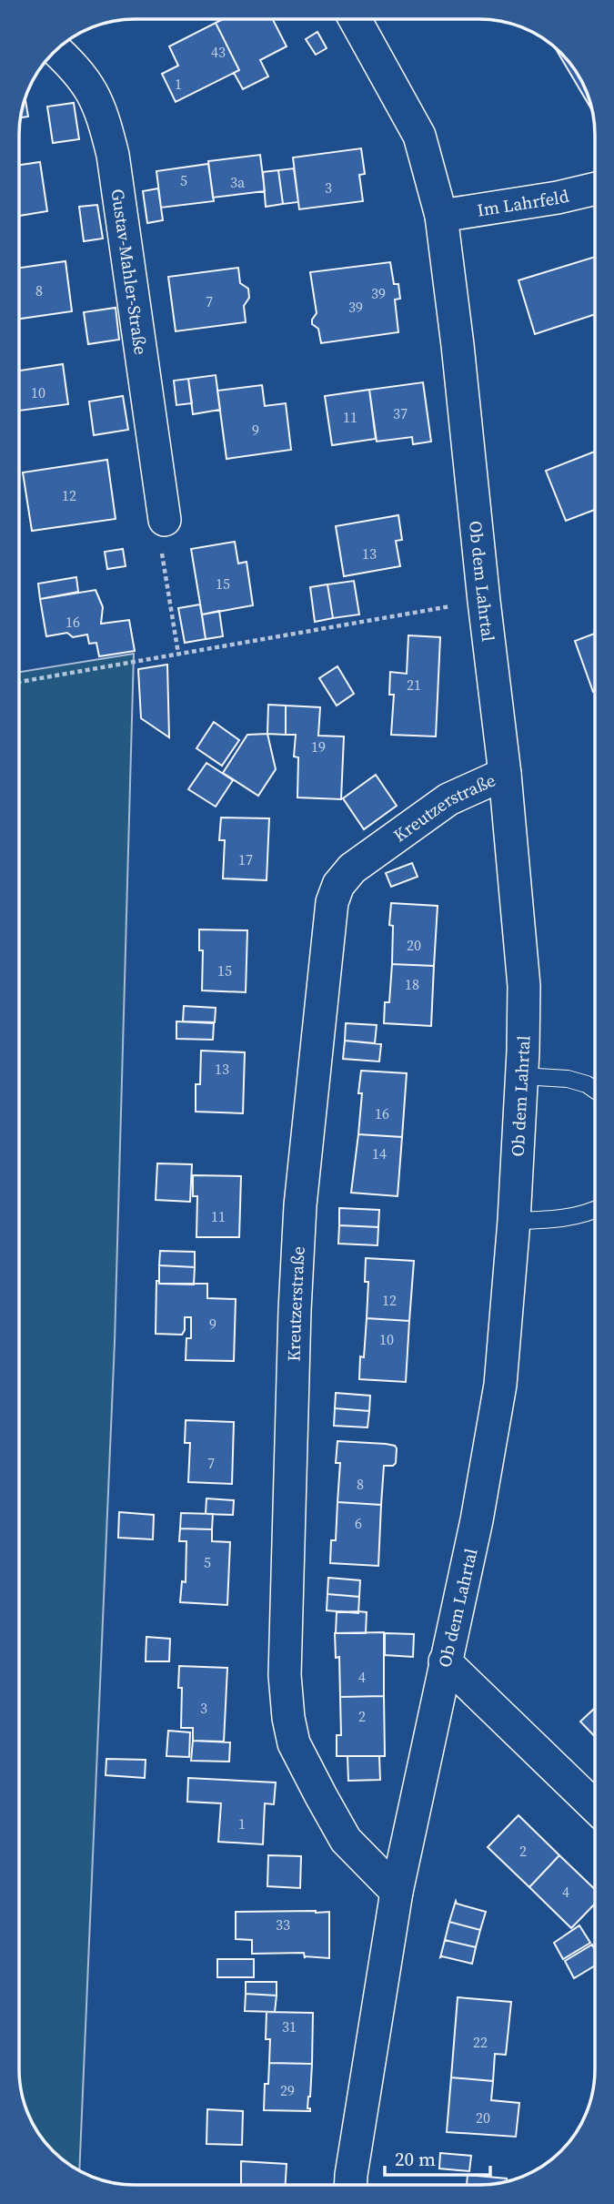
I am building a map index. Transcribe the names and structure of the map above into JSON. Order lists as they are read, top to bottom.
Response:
{
  "streets": {
    "street": [
      "Im Lahrfeld",
      "Gustav-Mahler-Straße",
      "Ob dem Lahrtal",
      "Kreutzerstraße"
    ]
  },
  "crossings": [
    ["Im Lahrfeld", "Ob dem Lahrtal"],
    ["Ob dem Lahrtal", "Kreutzerstraße"]
  ],
  "house_numbers": [
    "43",
    "1",
    "5",
    "3a",
    "3",
    "8",
    "39",
    "7",
    "39",
    "10",
    "37",
    "11",
    "9",
    "12",
    "13",
    "15",
    "16",
    "21",
    "19",
    "17",
    "20",
    "15",
    "18",
    "13",
    "16",
    "14",
    "11",
    "12",
    "9",
    "10",
    "7",
    "8",
    "6",
    "5",
    "4",
    "3",
    "2",
    "1",
    "2",
    "4",
    "33",
    "31",
    "22",
    "29",
    "20"
  ],
  "scale_bar": "20 m"
}
